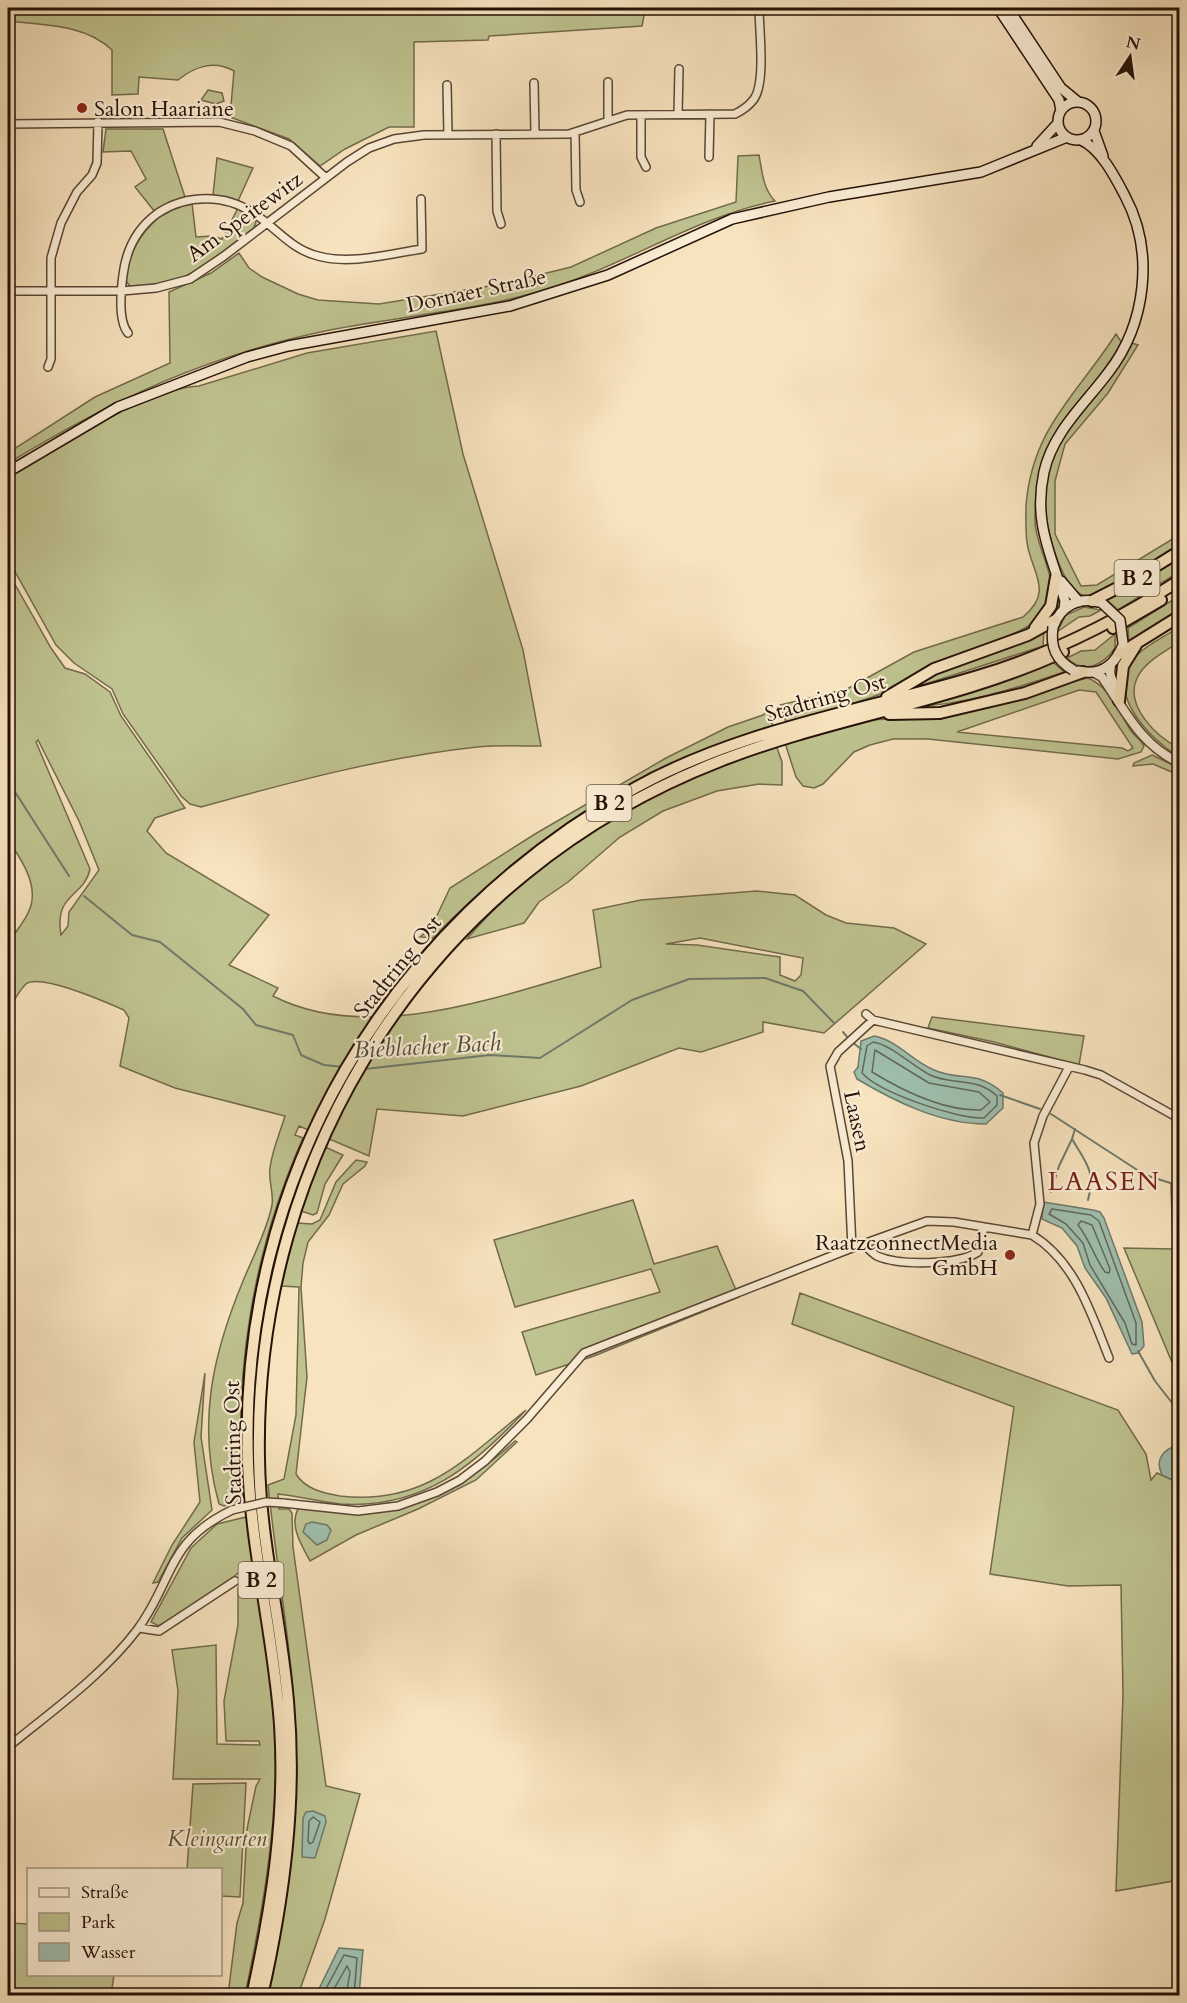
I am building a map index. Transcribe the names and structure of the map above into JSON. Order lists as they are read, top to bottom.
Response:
{
  "streets": {
    "highway": ["B 2", "Stadtring Ost"],
    "main road": ["Dornaer Straße"],
    "street": ["Am Speitewitz", "Laasen"]
  },
  "crossings": [
    ["B 2", "Stadtring Ost"]
  ],
  "districts": ["LAASEN"],
  "water": ["Bieblacher Bach"],
  "parks": ["Kleingarten"],
  "places": ["Salon Haariane", "RaatzconnectMedia GmbH"],
  "legend": ["Straße", "Park", "Wasser"],
  "north": "top"
}
